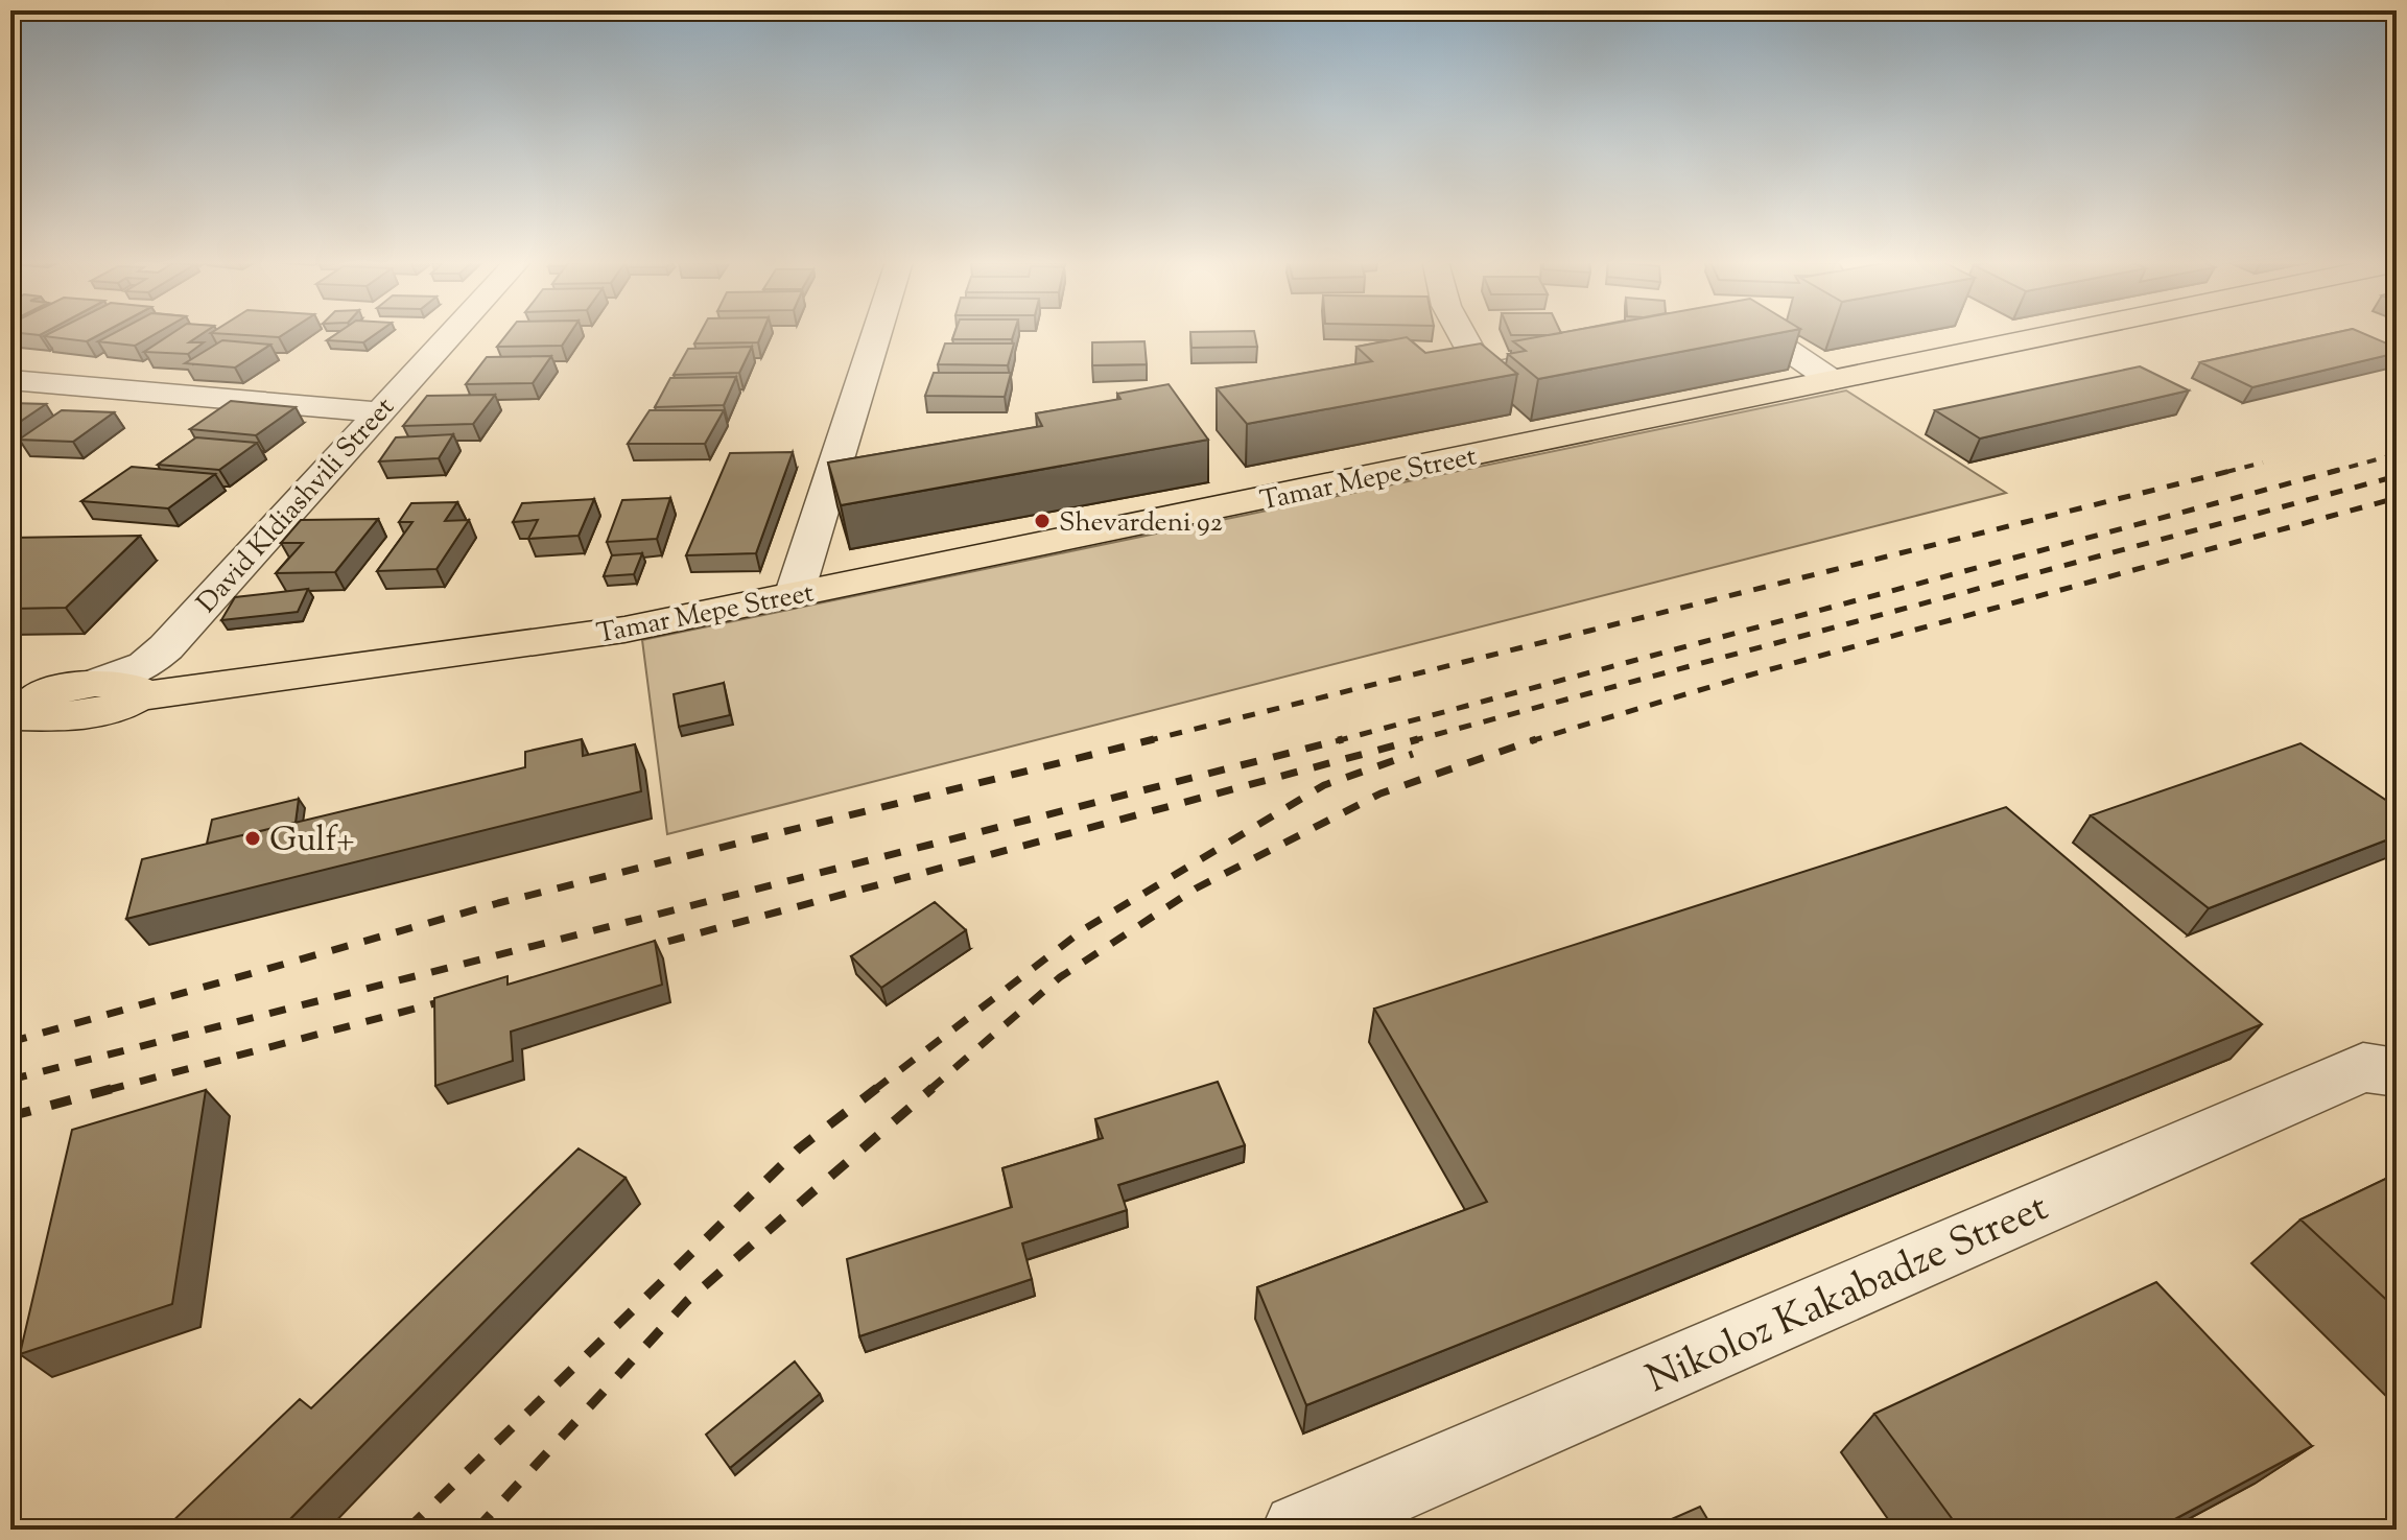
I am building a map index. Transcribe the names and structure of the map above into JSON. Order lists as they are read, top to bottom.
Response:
{
  "streets": {
    "main road": ["Tamar Mepe Street"],
    "street": ["David Kldiashvili Street", "Nikoloz Kakabadze Street"]
  },
  "crossings": [
    ["Tamar Mepe Street", "David Kldiashvili Street"]
  ],
  "places": ["Shevardeni 92", "Gulf+"]
}
